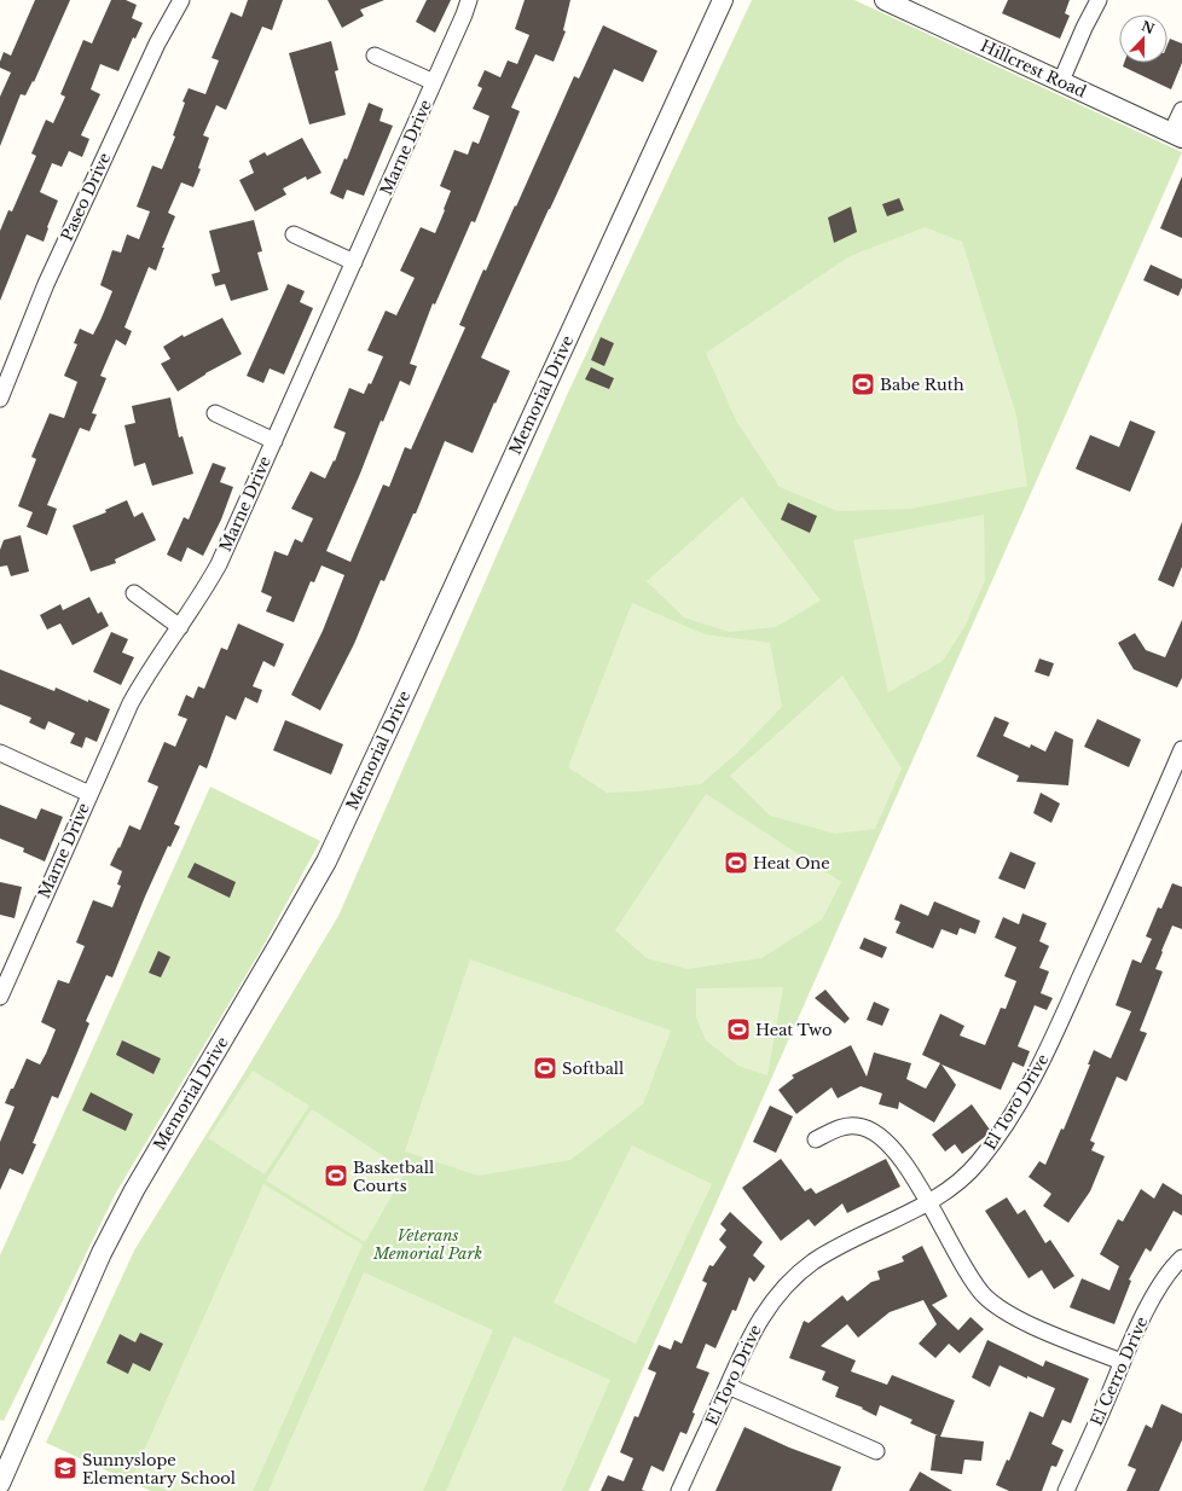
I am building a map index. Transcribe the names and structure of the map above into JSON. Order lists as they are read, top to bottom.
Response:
{
  "streets": {
    "street": [
      "Hillcrest Road",
      "Marne Drive",
      "Paseo Drive",
      "Memorial Drive",
      "El Toro Drive",
      "El Cerro Drive"
    ]
  },
  "parks": ["Veterans Memorial Park"],
  "places": {
    "sports": [
      "Babe Ruth",
      "Heat One",
      "Heat Two",
      "Softball",
      "Basketball Courts"
    ],
    "school or university": ["Sunnyslope Elementary School"]
  },
  "north": "top"
}
